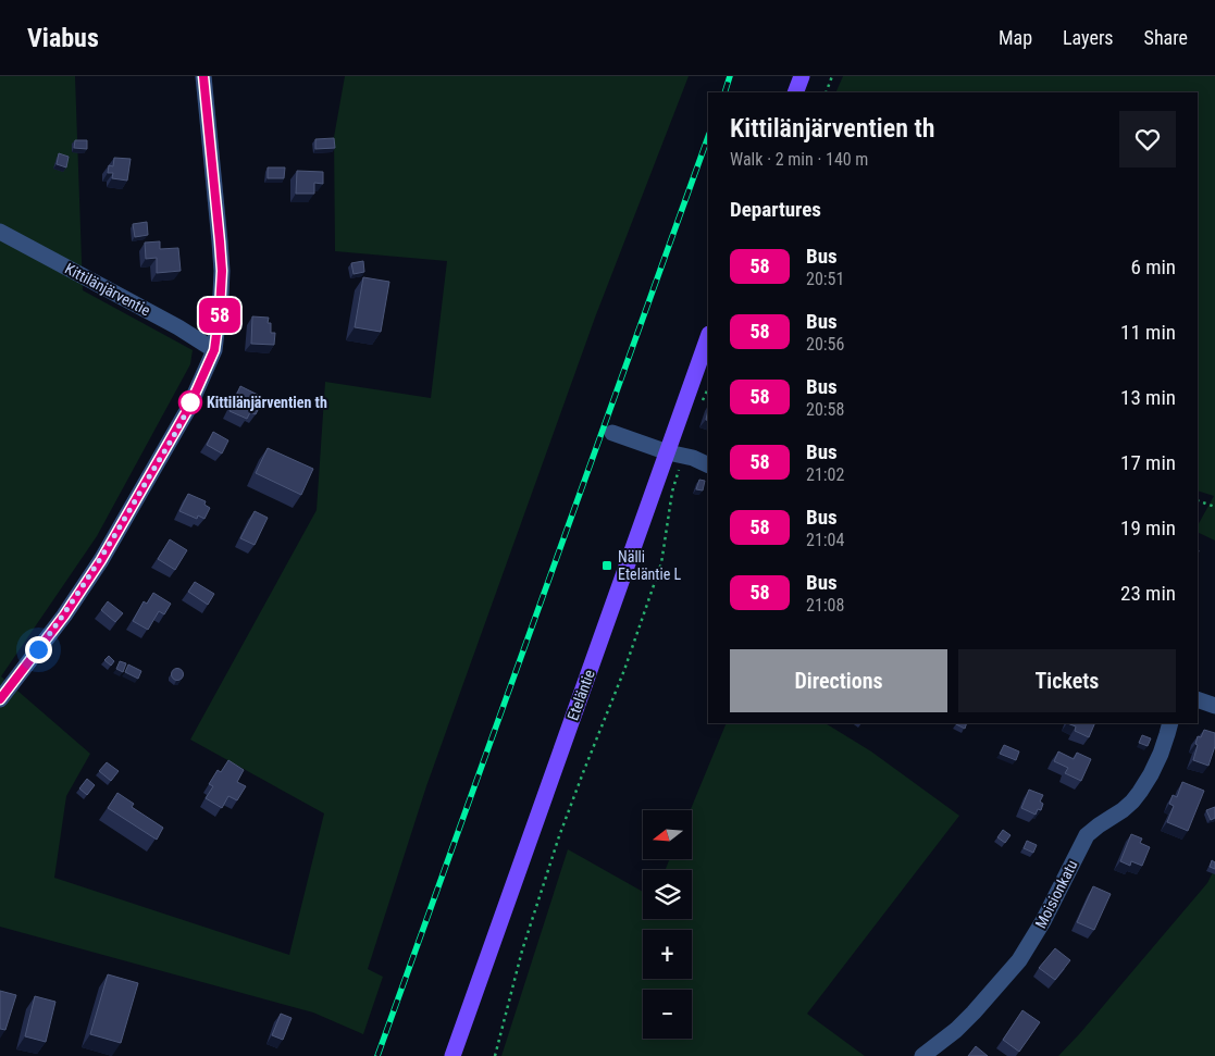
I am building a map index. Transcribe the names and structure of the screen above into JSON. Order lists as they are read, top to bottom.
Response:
{
  "streets": {
    "main road": ["Eteläntie"],
    "street": ["Kittilänjärventie", "Moisionkatu"]
  },
  "places": {
    "other": ["Kittilänjärventien th"],
    "transit": ["Nälli Eteläntie L"]
  },
  "lines": ["bus line 58"],
  "north": "left",
  "page": {
    "header": "Viabus",
    "nav": ["Map", "Layers", "Share"],
    "on_map": "58",
    "heading": [
      ["Kittilänjärventien th", "Walk · 2 min · 140 m"],
      "Departures"
    ],
    "list": [
      {
        "mark": "58",
        "name": "Bus",
        "note": "20:51",
        "value": "6 min"
      },
      {
        "mark": "58",
        "name": "Bus",
        "note": "20:56",
        "value": "11 min"
      },
      {
        "mark": "58",
        "name": "Bus",
        "note": "20:58",
        "value": "13 min"
      },
      {
        "mark": "58",
        "name": "Bus",
        "note": "21:02",
        "value": "17 min"
      },
      {
        "mark": "58",
        "name": "Bus",
        "note": "21:04",
        "value": "19 min"
      },
      {
        "mark": "58",
        "name": "Bus",
        "note": "21:08",
        "value": "23 min"
      }
    ],
    "buttons": ["Directions", "Tickets"],
    "map_buttons": ["+", "−"]
  }
}
